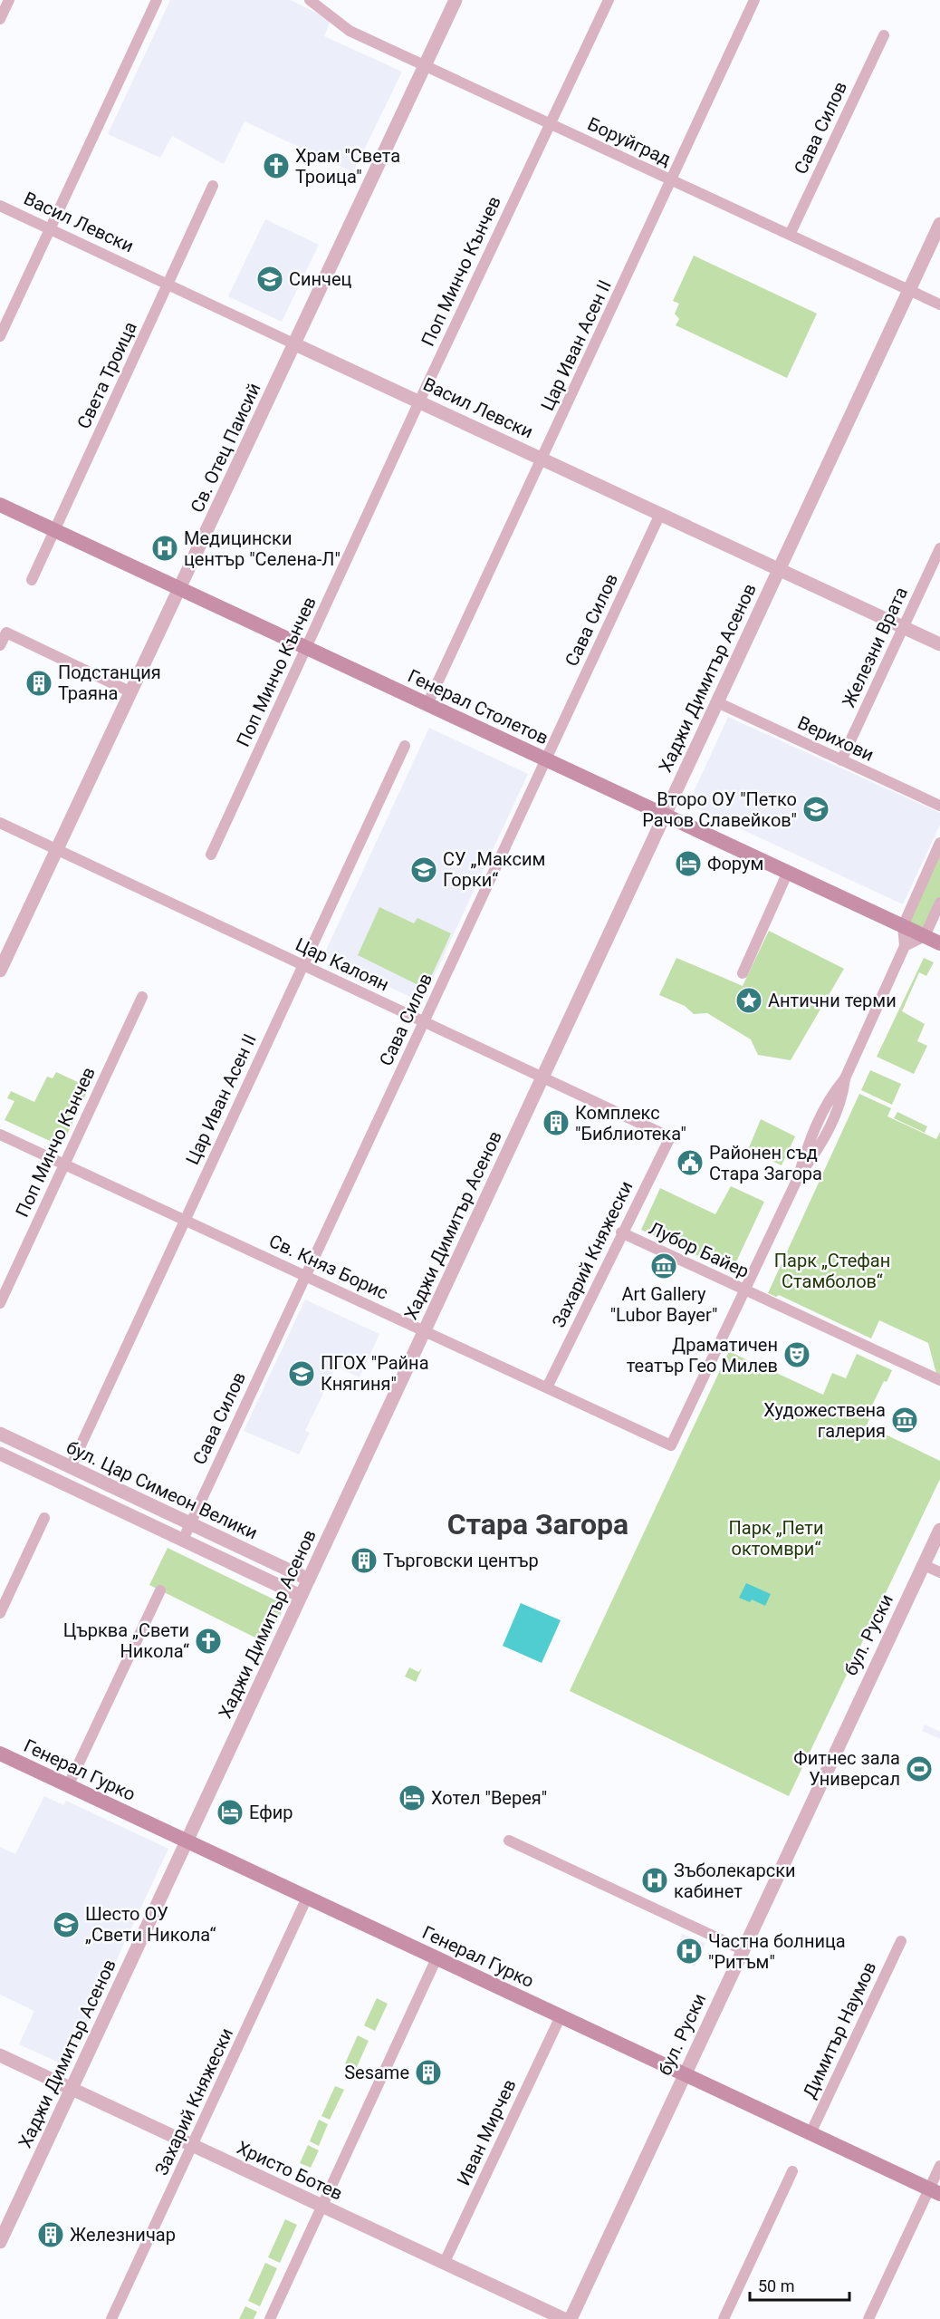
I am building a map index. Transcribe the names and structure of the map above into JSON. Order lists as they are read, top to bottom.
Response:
{
  "streets": {
    "main road": ["Генерал Столетов", "Генерал Гурко"],
    "street": [
      "Сава Силов",
      "Боруйград",
      "Васил Левски",
      "Поп Минчо Кънчев",
      "Цар Иван Асен II",
      "Света Троица",
      "Св. Отец Паисий",
      "Железни Врата",
      "Хаджи Димитър Асенов",
      "Верихови",
      "Цар Калоян",
      "Лубор Байер",
      "Захарий Княжески",
      "Св. Княз Борис",
      "бул. Цар Симеон Велики",
      "бул. Руски",
      "Димитър Наумов",
      "Иван Мирчев",
      "Христо Ботев"
    ]
  },
  "crossings": [
    ["Сава Силов", "Боруйград"],
    ["Сава Силов", "Васил Левски"],
    ["Сава Силов", "Генерал Столетов"],
    ["Сава Силов", "Цар Калоян"],
    ["Сава Силов", "Св. Княз Борис"],
    ["Сава Силов", "бул. Цар Симеон Велики"],
    ["Боруйград", "Поп Минчо Кънчев"],
    ["Боруйград", "Цар Иван Асен II"],
    ["Боруйград", "Св. Отец Паисий"],
    ["Боруйград", "Хаджи Димитър Асенов"],
    ["Васил Левски", "Поп Минчо Кънчев"],
    ["Васил Левски", "Цар Иван Асен II"],
    ["Васил Левски", "Света Троица"],
    ["Васил Левски", "Св. Отец Паисий"],
    ["Васил Левски", "Железни Врата"],
    ["Васил Левски", "Хаджи Димитър Асенов"],
    ["Поп Минчо Кънчев", "Генерал Столетов"],
    ["Поп Минчо Кънчев", "Св. Княз Борис"],
    ["Цар Иван Асен II", "Генерал Столетов"],
    ["Цар Иван Асен II", "Цар Калоян"],
    ["Цар Иван Асен II", "Св. Княз Борис"],
    ["Цар Иван Асен II", "бул. Цар Симеон Велики"],
    ["Света Троица", "Генерал Столетов"],
    ["Св. Отец Паисий", "Генерал Столетов"],
    ["Св. Отец Паисий", "Цар Калоян"],
    ["Железни Врата", "Верихови"],
    ["Хаджи Димитър Асенов", "Генерал Столетов"],
    ["Хаджи Димитър Асенов", "Верихови"],
    ["Хаджи Димитър Асенов", "Цар Калоян"],
    ["Хаджи Димитър Асенов", "Св. Княз Борис"],
    ["Хаджи Димитър Асенов", "бул. Цар Симеон Велики"],
    ["Хаджи Димитър Асенов", "Генерал Гурко"],
    ["Хаджи Димитър Асенов", "Христо Ботев"],
    ["Цар Калоян", "Захарий Княжески"],
    ["Лубор Байер", "Захарий Княжески"],
    ["Лубор Байер", "Св. Княз Борис"],
    ["Захарий Княжески", "Св. Княз Борис"],
    ["Захарий Княжески", "Генерал Гурко"],
    ["Захарий Княжески", "Христо Ботев"],
    ["бул. Руски", "Генерал Гурко"],
    ["Генерал Гурко", "Димитър Наумов"],
    ["Генерал Гурко", "Иван Мирчев"],
    ["Иван Мирчев", "Христо Ботев"]
  ],
  "districts": ["Стара Загора"],
  "parks": ["Парк „Стефан Стамболов“", "Парк „Пети октомври“"],
  "places": {
    "church": ["Храм \"Света Троица\"", "Църква „Свети Никола“"],
    "school or university": [
      "Синчец",
      "Второ ОУ \"Петко Рачов Славейков\"",
      "СУ „Максим Горки“",
      "ПГОХ \"Райна Княгиня\"",
      "Шесто ОУ „Свети Никола“"
    ],
    "hospital": ["Медицински център \"Селена-Л\"", "Зъболекарски кабинет", "Частна болница \"Ритъм\""],
    "building": [
      "Подстанция Траяна",
      "Комплекс \"Библиотека\"",
      "Търговски център",
      "Sesame",
      "Железничар"
    ],
    "hotel": ["Форум", "Хотел \"Верея\"", "Ефир"],
    "place": ["Антични терми"],
    "public building": ["Районен съд Стара Загора"],
    "museum": ["Art Gallery \"Lubor Bayer\"", "Художествена галерия"],
    "theatre": ["Драматичен театър Гео Милев"],
    "sports": ["Фитнес зала Универсал"]
  },
  "scale_bar": "50 m"
}
